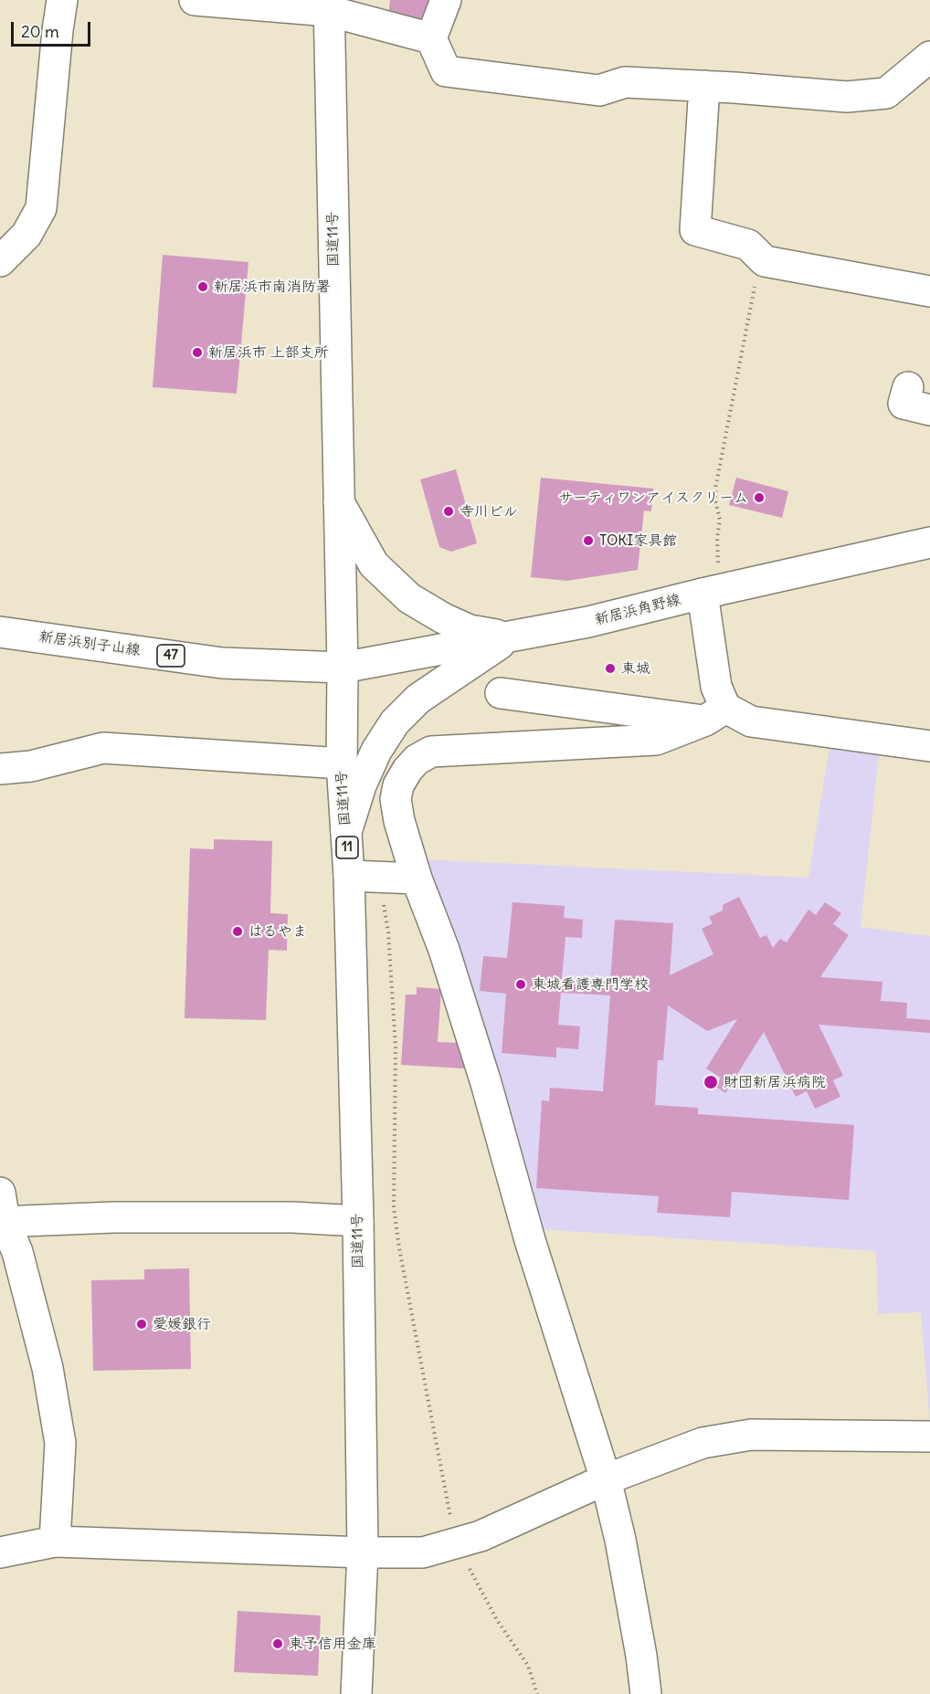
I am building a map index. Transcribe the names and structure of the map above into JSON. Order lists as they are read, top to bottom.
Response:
{
  "streets": {
    "main road": [
      "国道11号",
      "新居浜角野線",
      "新居浜別子山線",
      "47",
      "11"
    ]
  },
  "crossings": [
    ["国道11号", "新居浜角野線"],
    ["国道11号", "新居浜別子山線"],
    ["新居浜角野線", "新居浜別子山線"]
  ],
  "places": [
    "新居浜市南消防署",
    "新居浜市 上部支所",
    "サーティワンアイスクリーム",
    "寺川ビル",
    "TOKI家具館",
    "東城",
    "はるやま",
    "東城看護専門学校",
    "財団新居浜病院",
    "愛媛銀行",
    "東予信用金庫"
  ],
  "scale_bar": "20 m"
}
